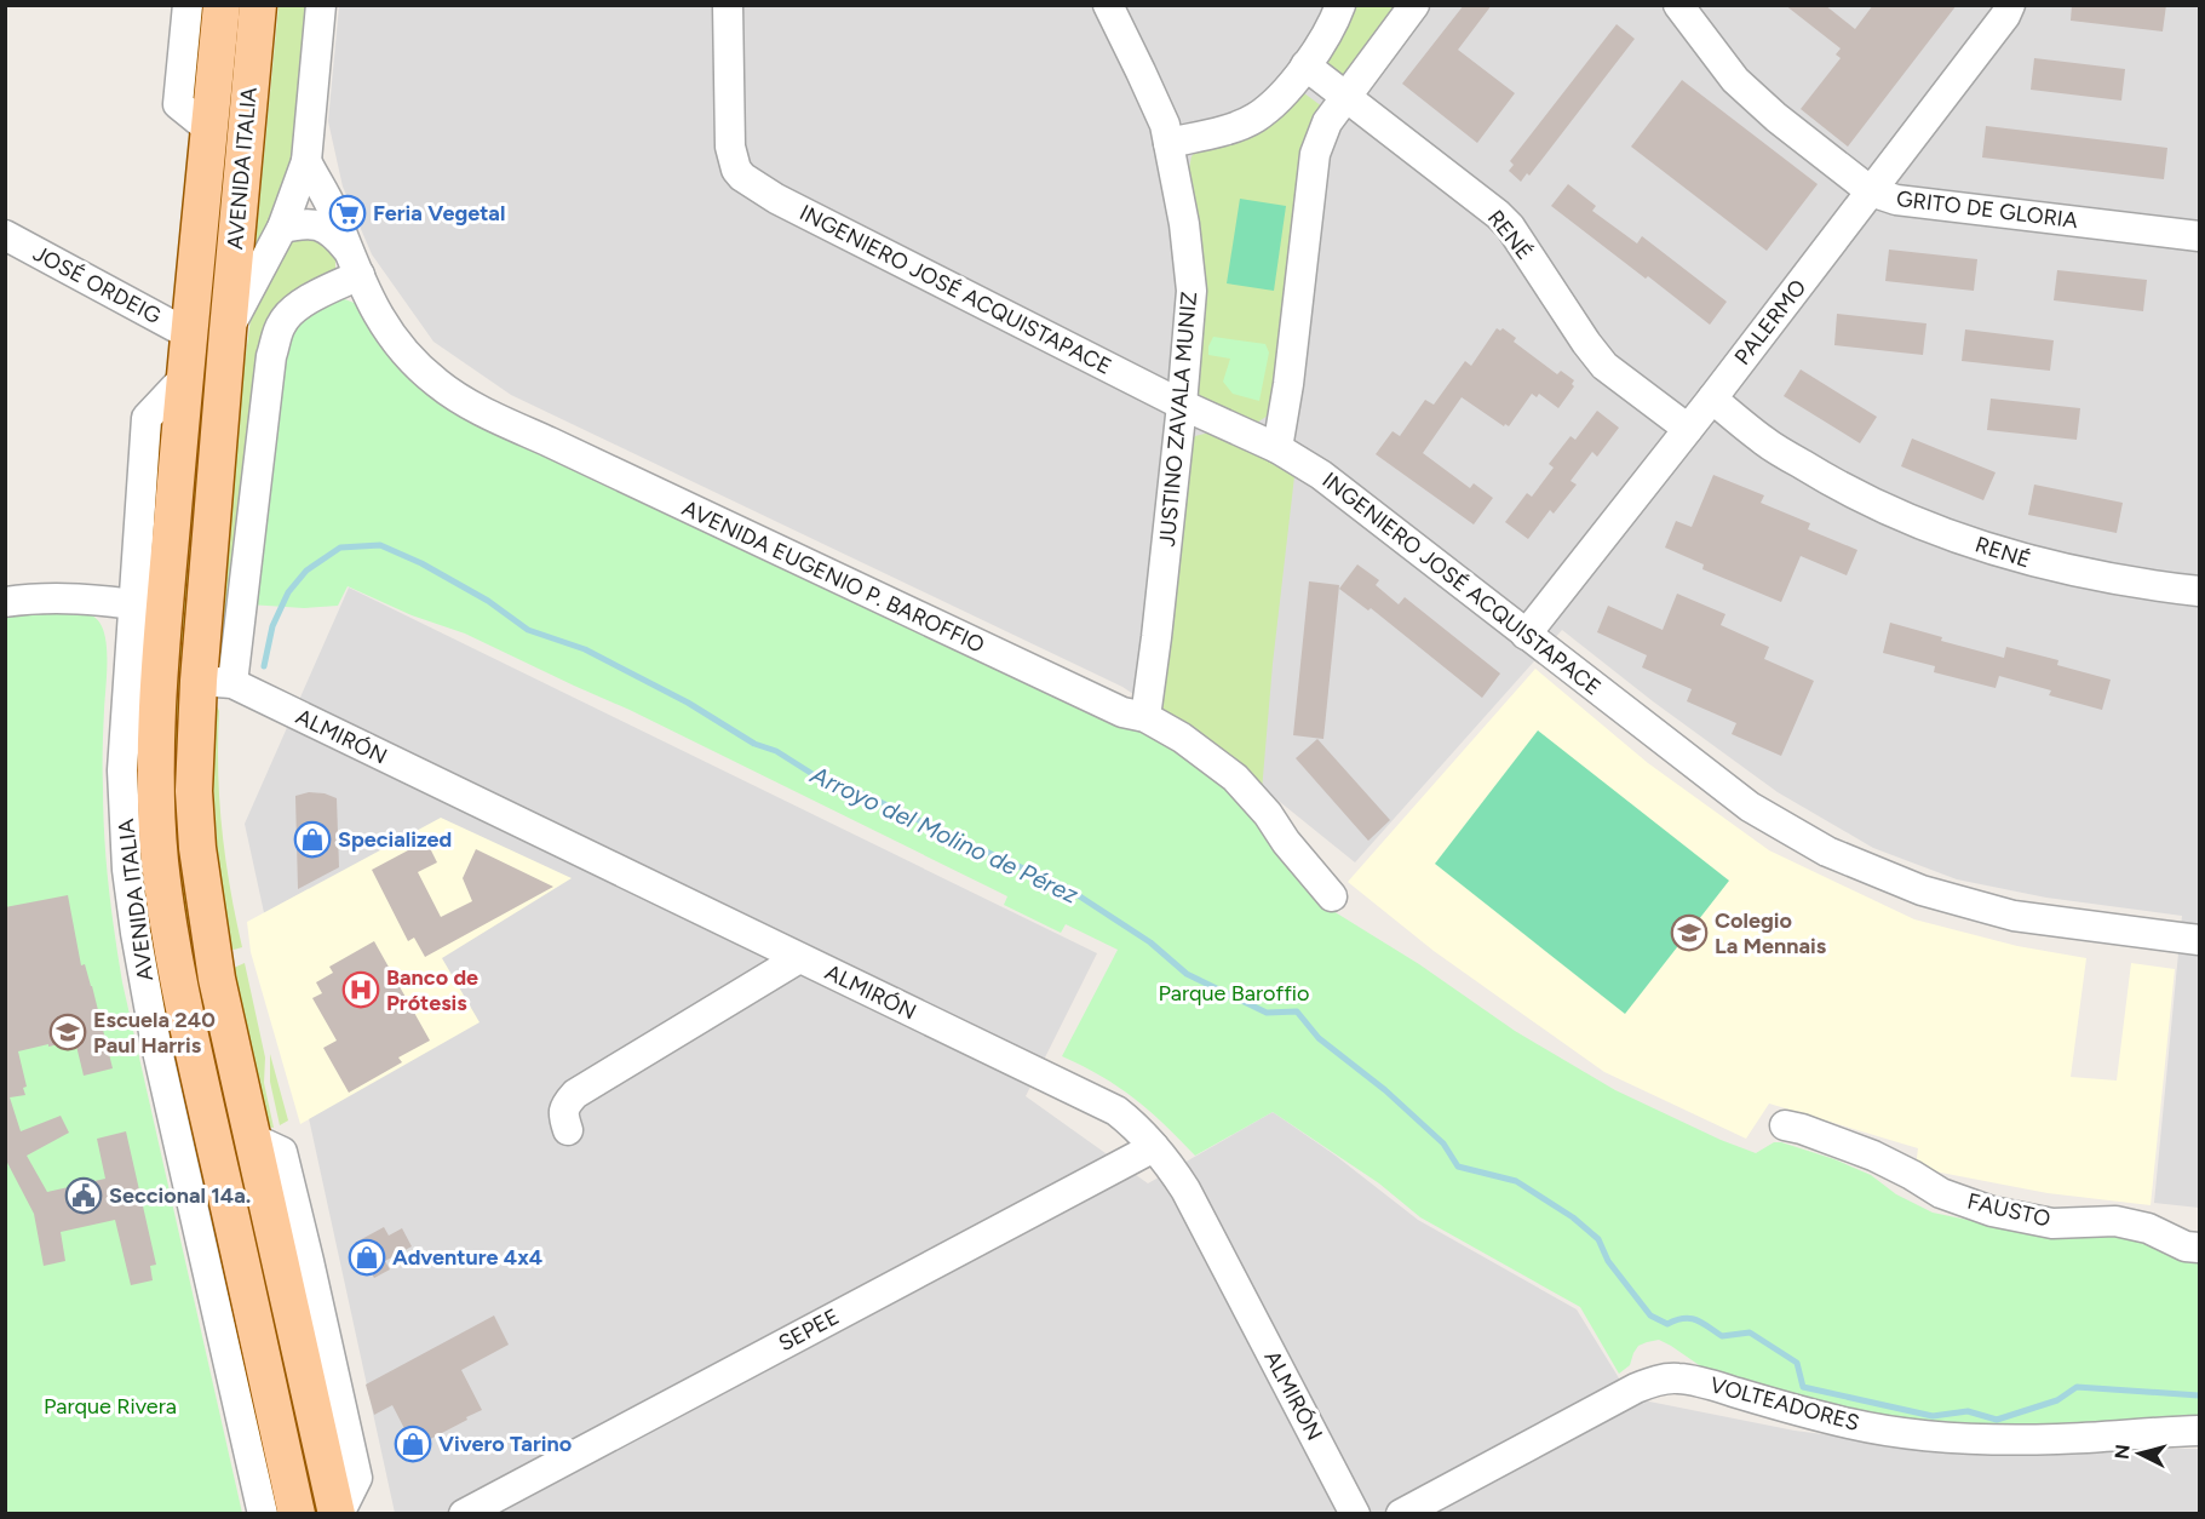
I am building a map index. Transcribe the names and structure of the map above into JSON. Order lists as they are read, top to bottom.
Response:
{
  "streets": {
    "main road": ["AVENIDA ITALIA"],
    "street": [
      "GRITO DE GLORIA",
      "RENÉ",
      "JOSÉ ORDEIG",
      "INGENIERO JOSÉ ACQUISTAPACE",
      "PALERMO",
      "JUSTINO ZAVALA MUNIZ",
      "AVENIDA EUGENIO P. BAROFFIO",
      "ALMIRÓN",
      "FAUSTO",
      "SEPEE",
      "VOLTEADORES"
    ]
  },
  "crossings": [
    ["AVENIDA ITALIA", "JOSÉ ORDEIG"],
    ["AVENIDA ITALIA", "AVENIDA EUGENIO P. BAROFFIO"],
    ["AVENIDA ITALIA", "ALMIRÓN"],
    ["GRITO DE GLORIA", "PALERMO"],
    ["RENÉ", "PALERMO"],
    ["INGENIERO JOSÉ ACQUISTAPACE", "PALERMO"],
    ["INGENIERO JOSÉ ACQUISTAPACE", "JUSTINO ZAVALA MUNIZ"],
    ["JUSTINO ZAVALA MUNIZ", "AVENIDA EUGENIO P. BAROFFIO"],
    ["ALMIRÓN", "SEPEE"]
  ],
  "water": ["Arroyo del Molino de Pérez"],
  "parks": ["Parque Baroffio", "Parque Rivera"],
  "places": {
    "supermarket": ["Feria Vegetal"],
    "shop": ["Specialized", "Adventure 4x4", "Vivero Tarino"],
    "school or university": ["Colegio La Mennais", "Escuela 240 Paul Harris"],
    "hospital": ["Banco de Prótesis"],
    "public building": ["Seccional 14a."]
  },
  "north": "left"
}
